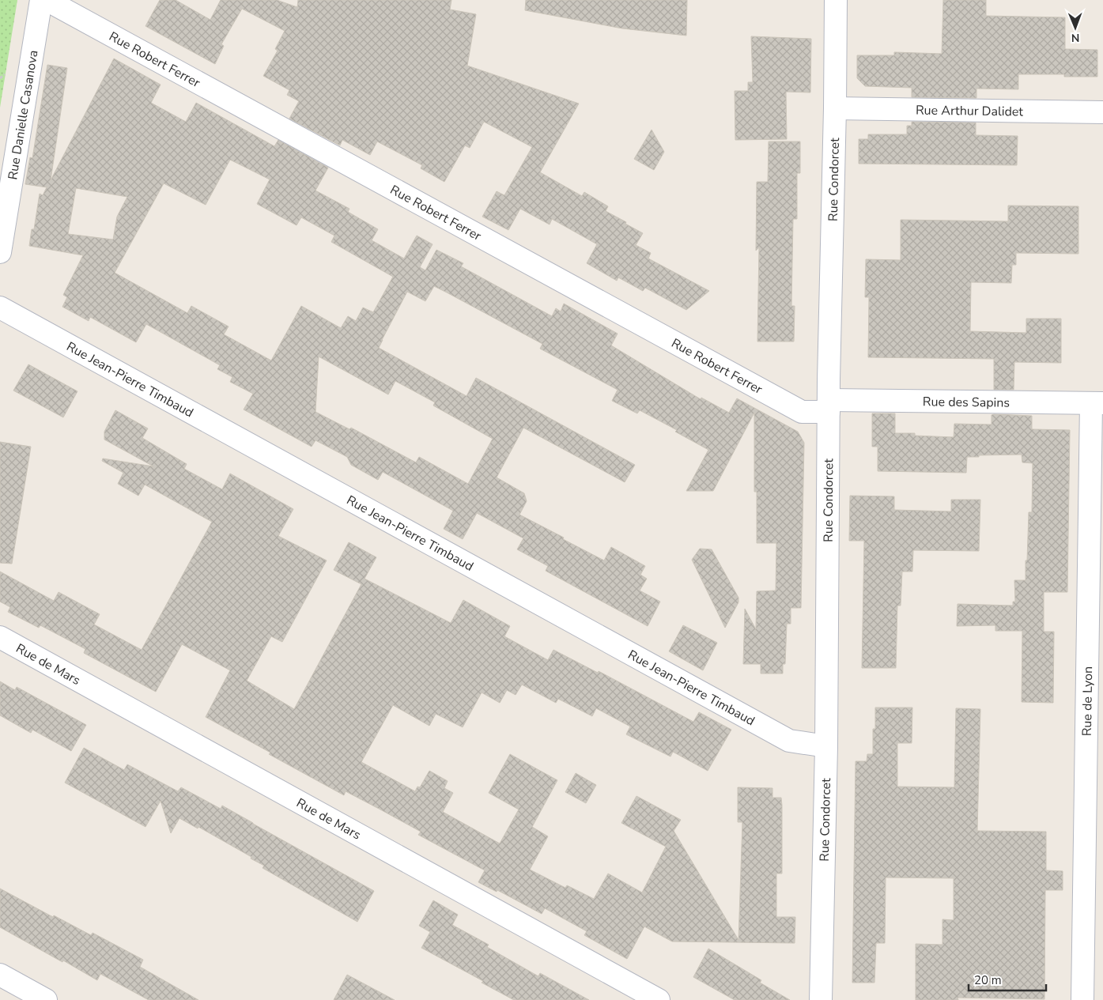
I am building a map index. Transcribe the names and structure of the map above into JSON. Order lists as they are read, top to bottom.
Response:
{
  "streets": {
    "street": [
      "Rue Robert Ferrer",
      "Rue Arthur Dalidet",
      "Rue Danielle Casanova",
      "Rue Condorcet",
      "Rue Jean-Pierre Timbaud",
      "Rue des Sapins",
      "Rue de Mars",
      "Rue de Lyon"
    ]
  },
  "crossings": [
    ["Rue Robert Ferrer", "Rue Condorcet"],
    ["Rue Robert Ferrer", "Rue des Sapins"],
    ["Rue Arthur Dalidet", "Rue Condorcet"],
    ["Rue Condorcet", "Rue Jean-Pierre Timbaud"],
    ["Rue Condorcet", "Rue des Sapins"],
    ["Rue des Sapins", "Rue de Lyon"]
  ],
  "scale_bar": "20 m",
  "north": "bottom"
}
